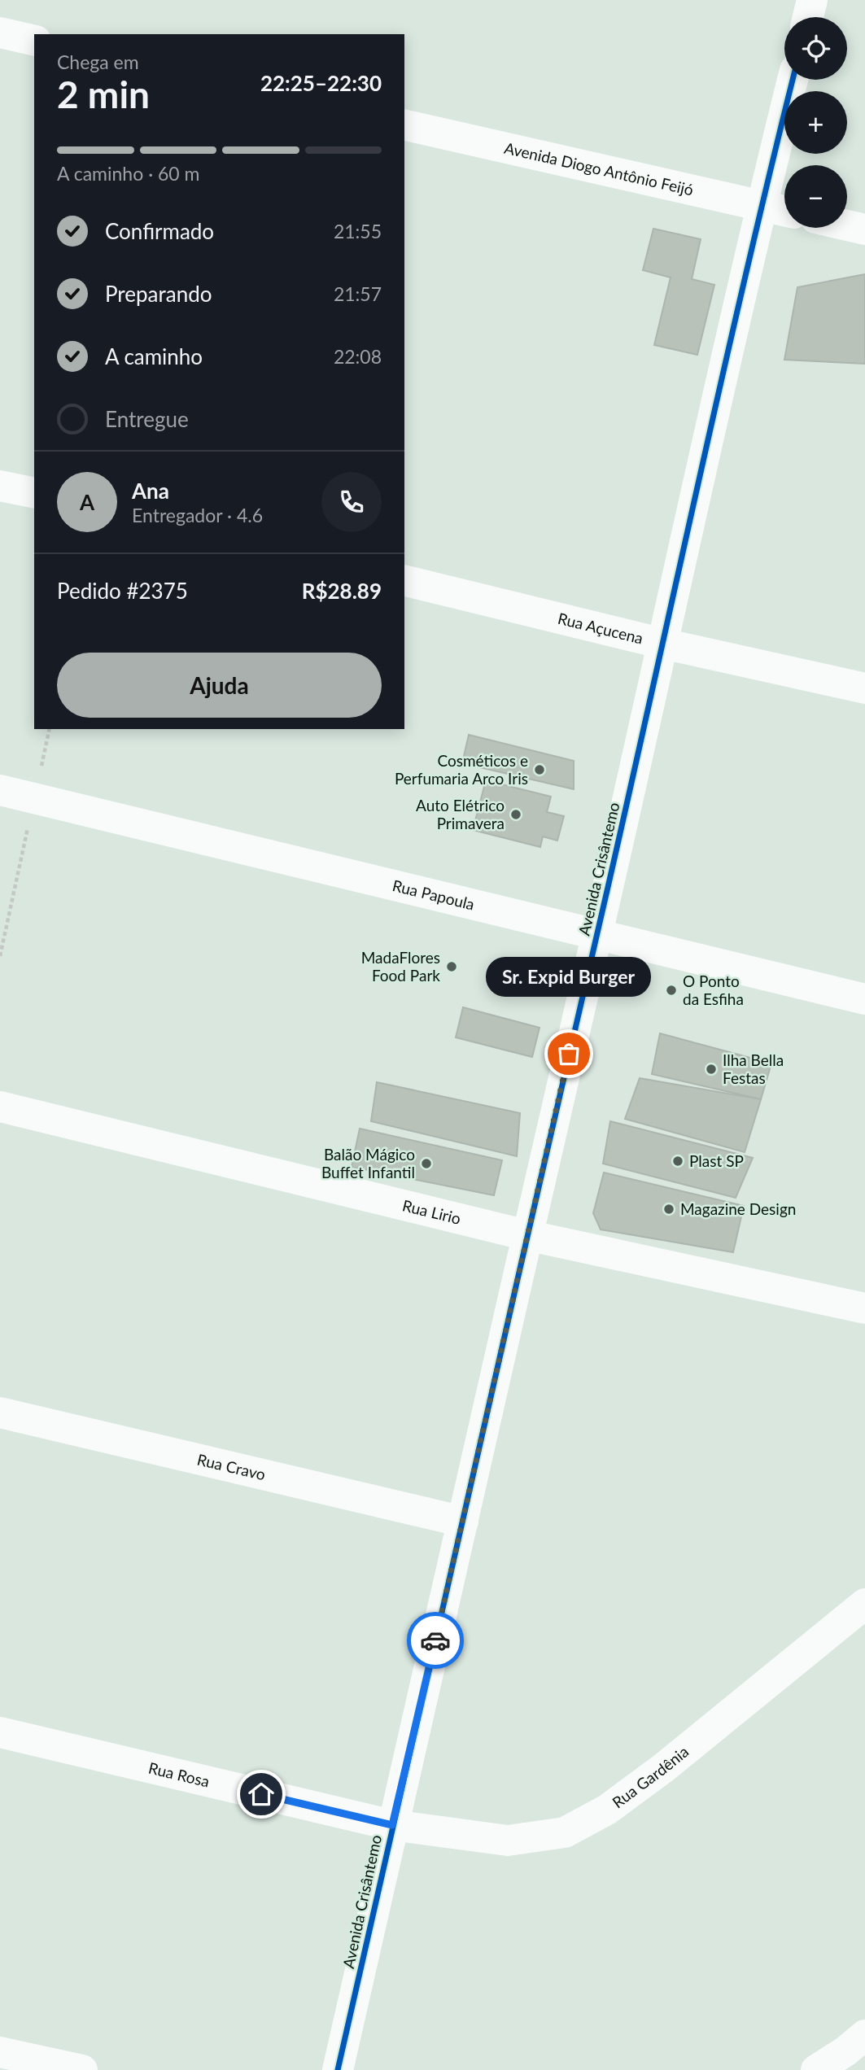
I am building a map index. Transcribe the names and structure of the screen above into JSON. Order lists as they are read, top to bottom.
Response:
{
  "streets": {
    "street": [
      "Avenida Diogo Antônio Feijó",
      "Rua Açucena",
      "Avenida Crisântemo",
      "Rua Papoula",
      "Rua Lirio",
      "Rua Cravo",
      "Rua Rosa",
      "Rua Gardênia"
    ]
  },
  "crossings": [
    ["Avenida Diogo Antônio Feijó", "Avenida Crisântemo"],
    ["Rua Açucena", "Avenida Crisântemo"],
    ["Avenida Crisântemo", "Rua Papoula"],
    ["Avenida Crisântemo", "Rua Lirio"],
    ["Avenida Crisântemo", "Rua Cravo"],
    ["Avenida Crisântemo", "Rua Rosa"],
    ["Avenida Crisântemo", "Rua Gardênia"],
    ["Rua Rosa", "Rua Gardênia"]
  ],
  "places": [
    "Cosméticos e Perfumaria Arco Iris",
    "Auto Elétrico Primavera",
    "MadaFlores Food Park",
    "O Ponto da Esfiha",
    "Sr. Expid Burger",
    "Ilha Bella Festas",
    "Plast SP",
    "Balão Mágico Buffet Infantil",
    "Magazine Design"
  ],
  "page": {
    "map_buttons": ["+", "−"],
    "heading": ["2 min", "Chega em", "22:25–22:30"],
    "panel": [
      "Ana",
      "Entregador · 4.6",
      "Pedido #2375",
      "R$28.89"
    ],
    "bar": "A caminho · 60 m",
    "list": [
      ["Confirmado", "21:55"],
      ["Preparando", "21:57"],
      ["A caminho", "22:08"],
      "Entregue"
    ],
    "round": "A",
    "buttons": "Ajuda",
    "bubble": "Sr. Expid Burger"
  }
}
